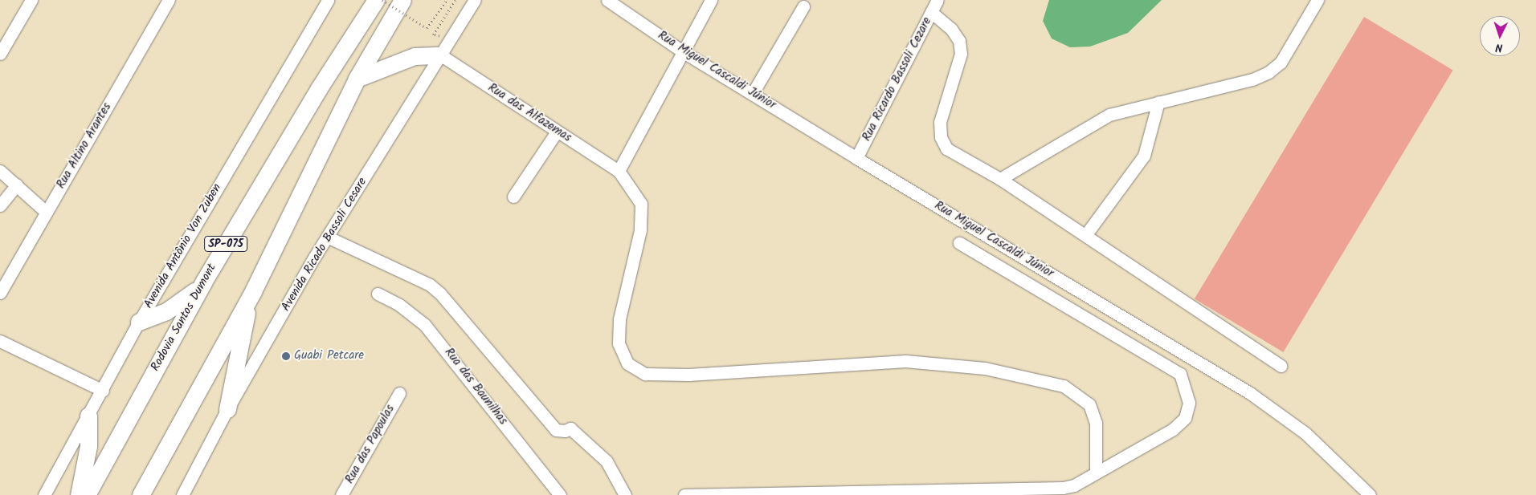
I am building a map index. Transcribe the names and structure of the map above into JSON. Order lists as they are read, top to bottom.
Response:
{
  "streets": {
    "highway": ["SP-075", "Rodovia Santos Dumont"],
    "street": [
      "Rua Miguel Cascaldi Júnior",
      "Rua Ricardo Bassoli Cezare",
      "Rua das Alfazemas",
      "Rua Altino Arantes",
      "Avenida Ricado Bassoli Cesare",
      "Avenida Antônio Von Zuben",
      "Rua das Baunilhas",
      "Rua das Papoulas"
    ]
  },
  "crossings": [
    ["Rua Miguel Cascaldi Júnior", "Rua Ricardo Bassoli Cezare"],
    ["Rua das Alfazemas", "Avenida Ricado Bassoli Cesare"]
  ],
  "places": ["Guabi Petcare"],
  "north": "bottom"
}
